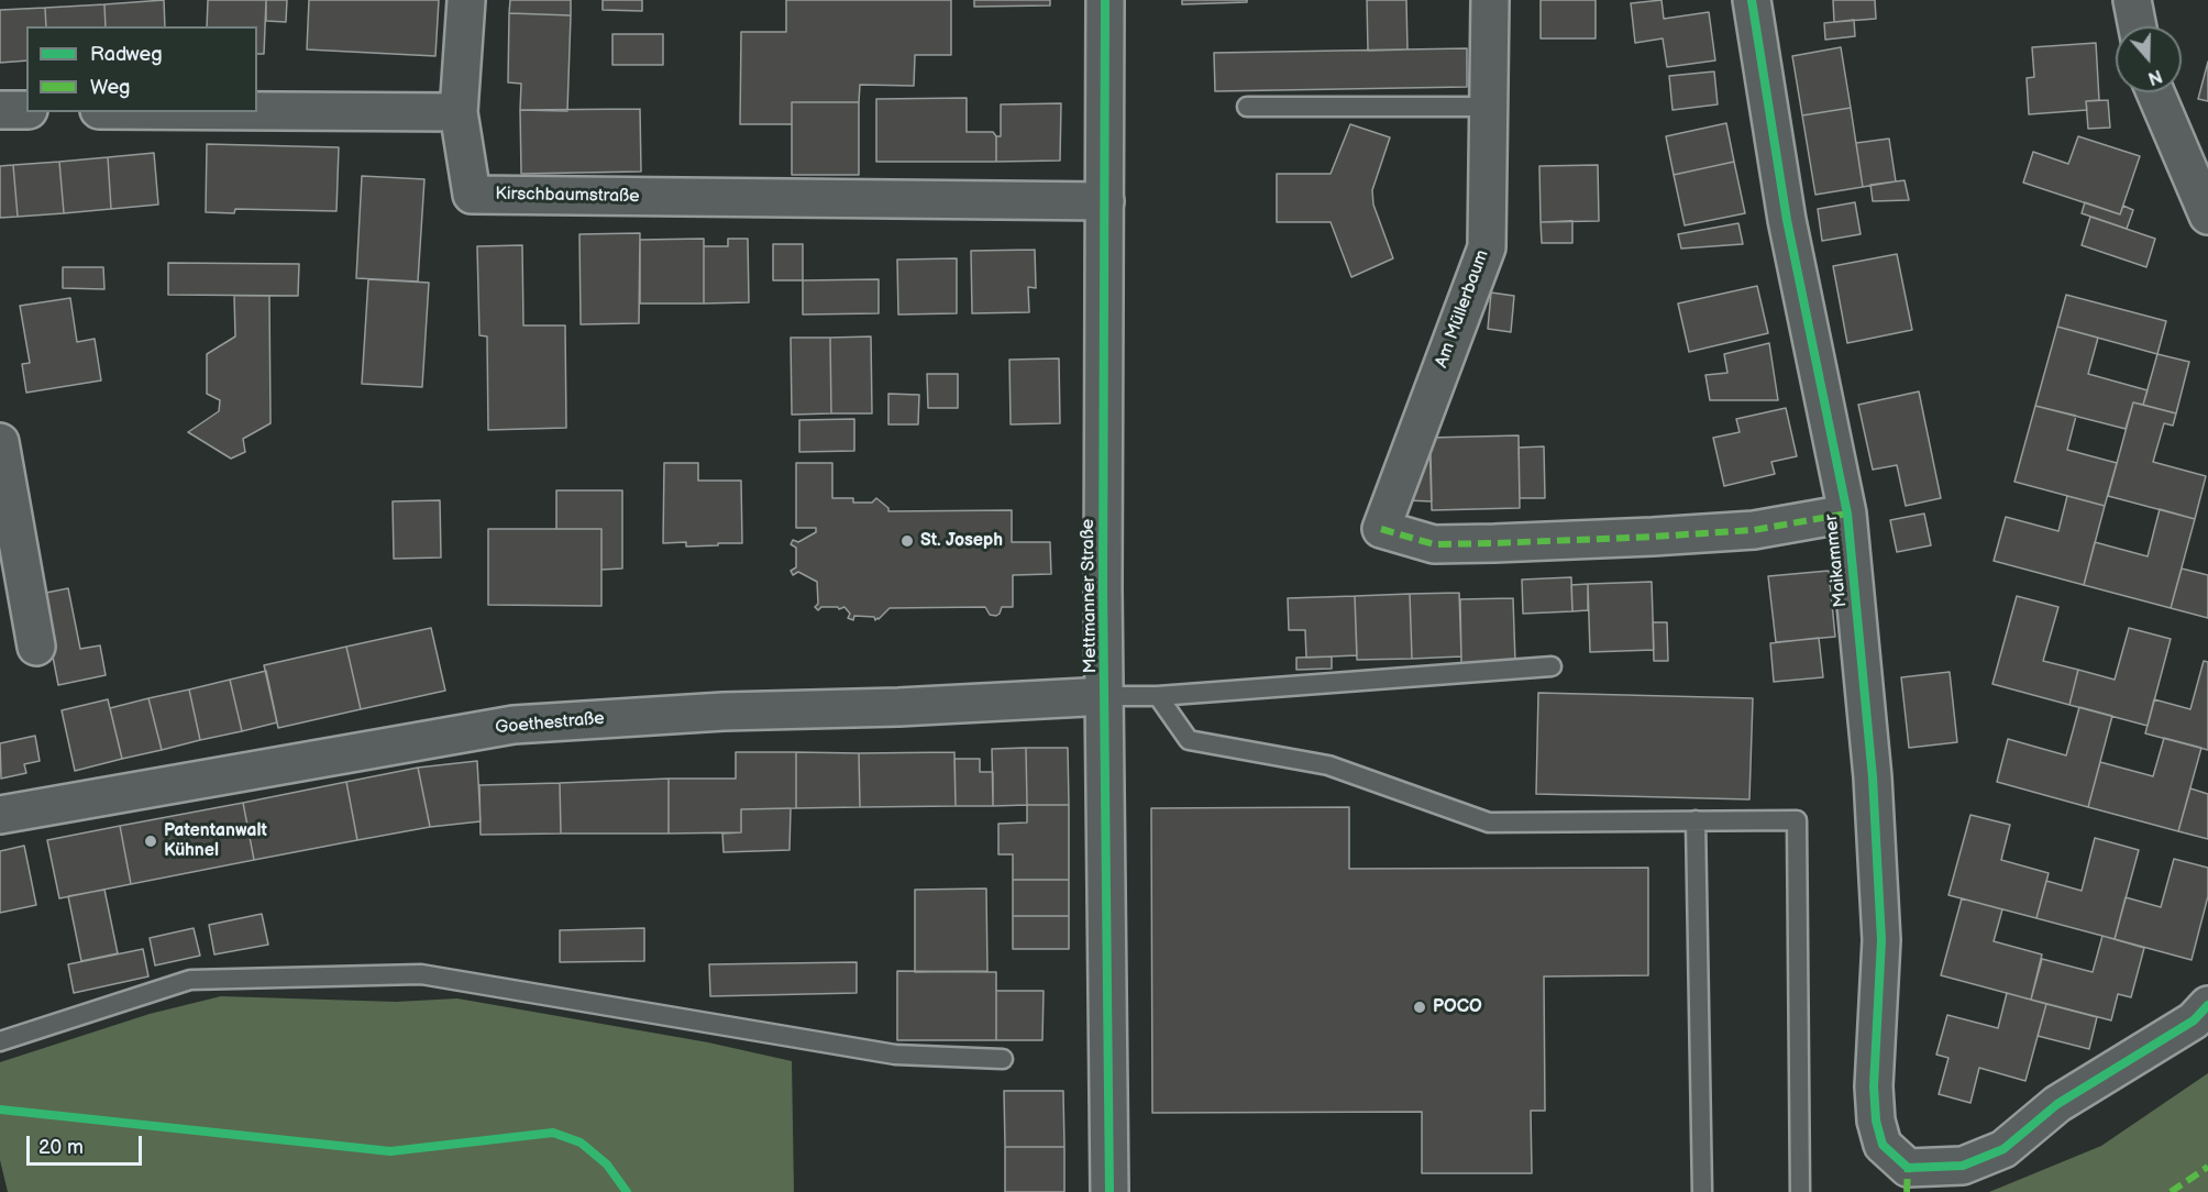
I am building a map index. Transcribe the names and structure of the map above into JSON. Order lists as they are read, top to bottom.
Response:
{
  "streets": {
    "street": [
      "Kirschbaumstraße",
      "Am Müllerbaum",
      "Maikammer",
      "Mettmanner Straße",
      "Goethestraße"
    ]
  },
  "crossings": [
    ["Kirschbaumstraße", "Mettmanner Straße"],
    ["Am Müllerbaum", "Maikammer"],
    ["Mettmanner Straße", "Goethestraße"]
  ],
  "places": ["St. Joseph", "Patentanwalt Kühnel", "POCO"],
  "legend": ["Radweg", "Weg"],
  "scale_bar": "20 m",
  "north": "bottom"
}
